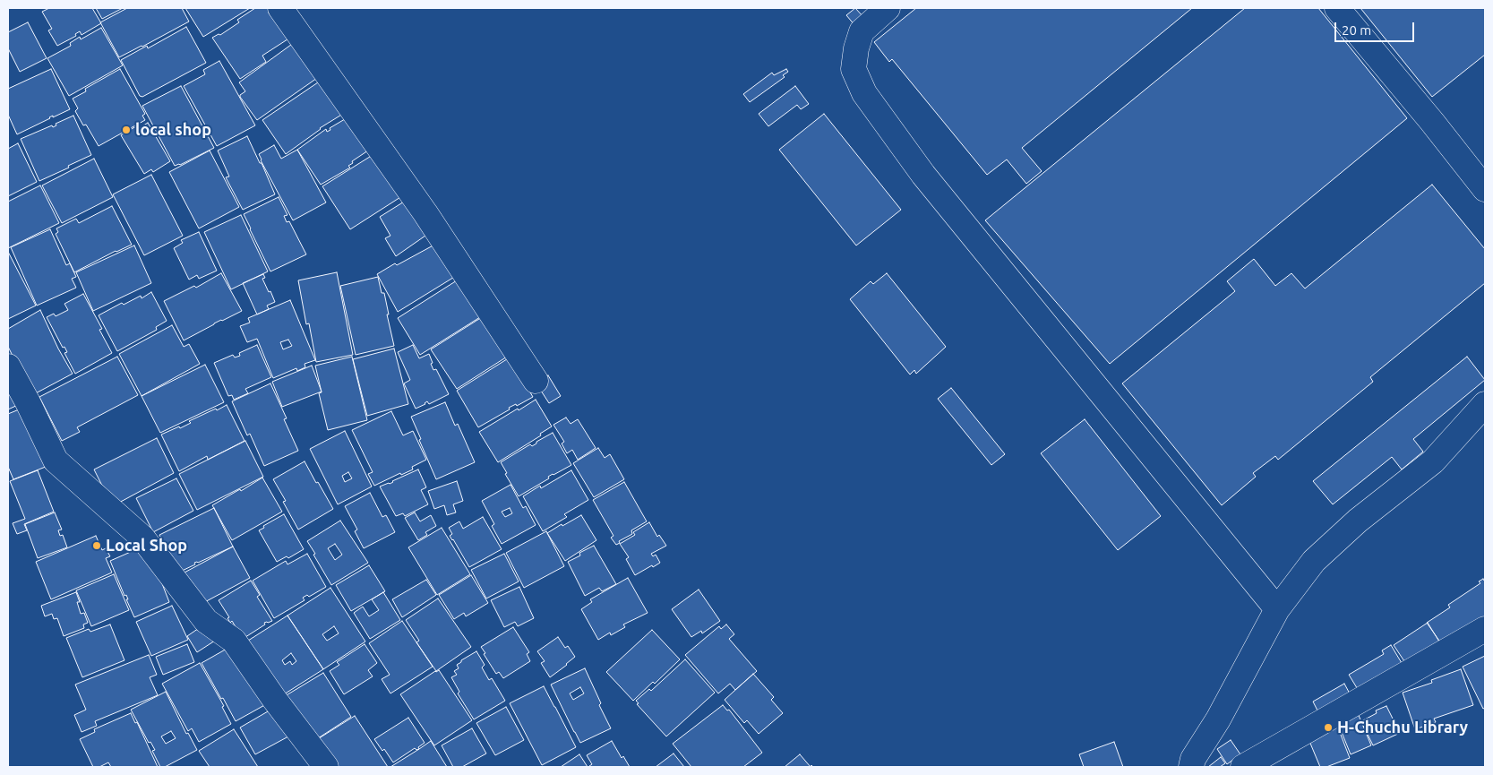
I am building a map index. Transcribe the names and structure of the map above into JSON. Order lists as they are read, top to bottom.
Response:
{
  "places": ["local shop", "Local Shop", "H-Chuchu Library"],
  "scale_bar": "20 m"
}
